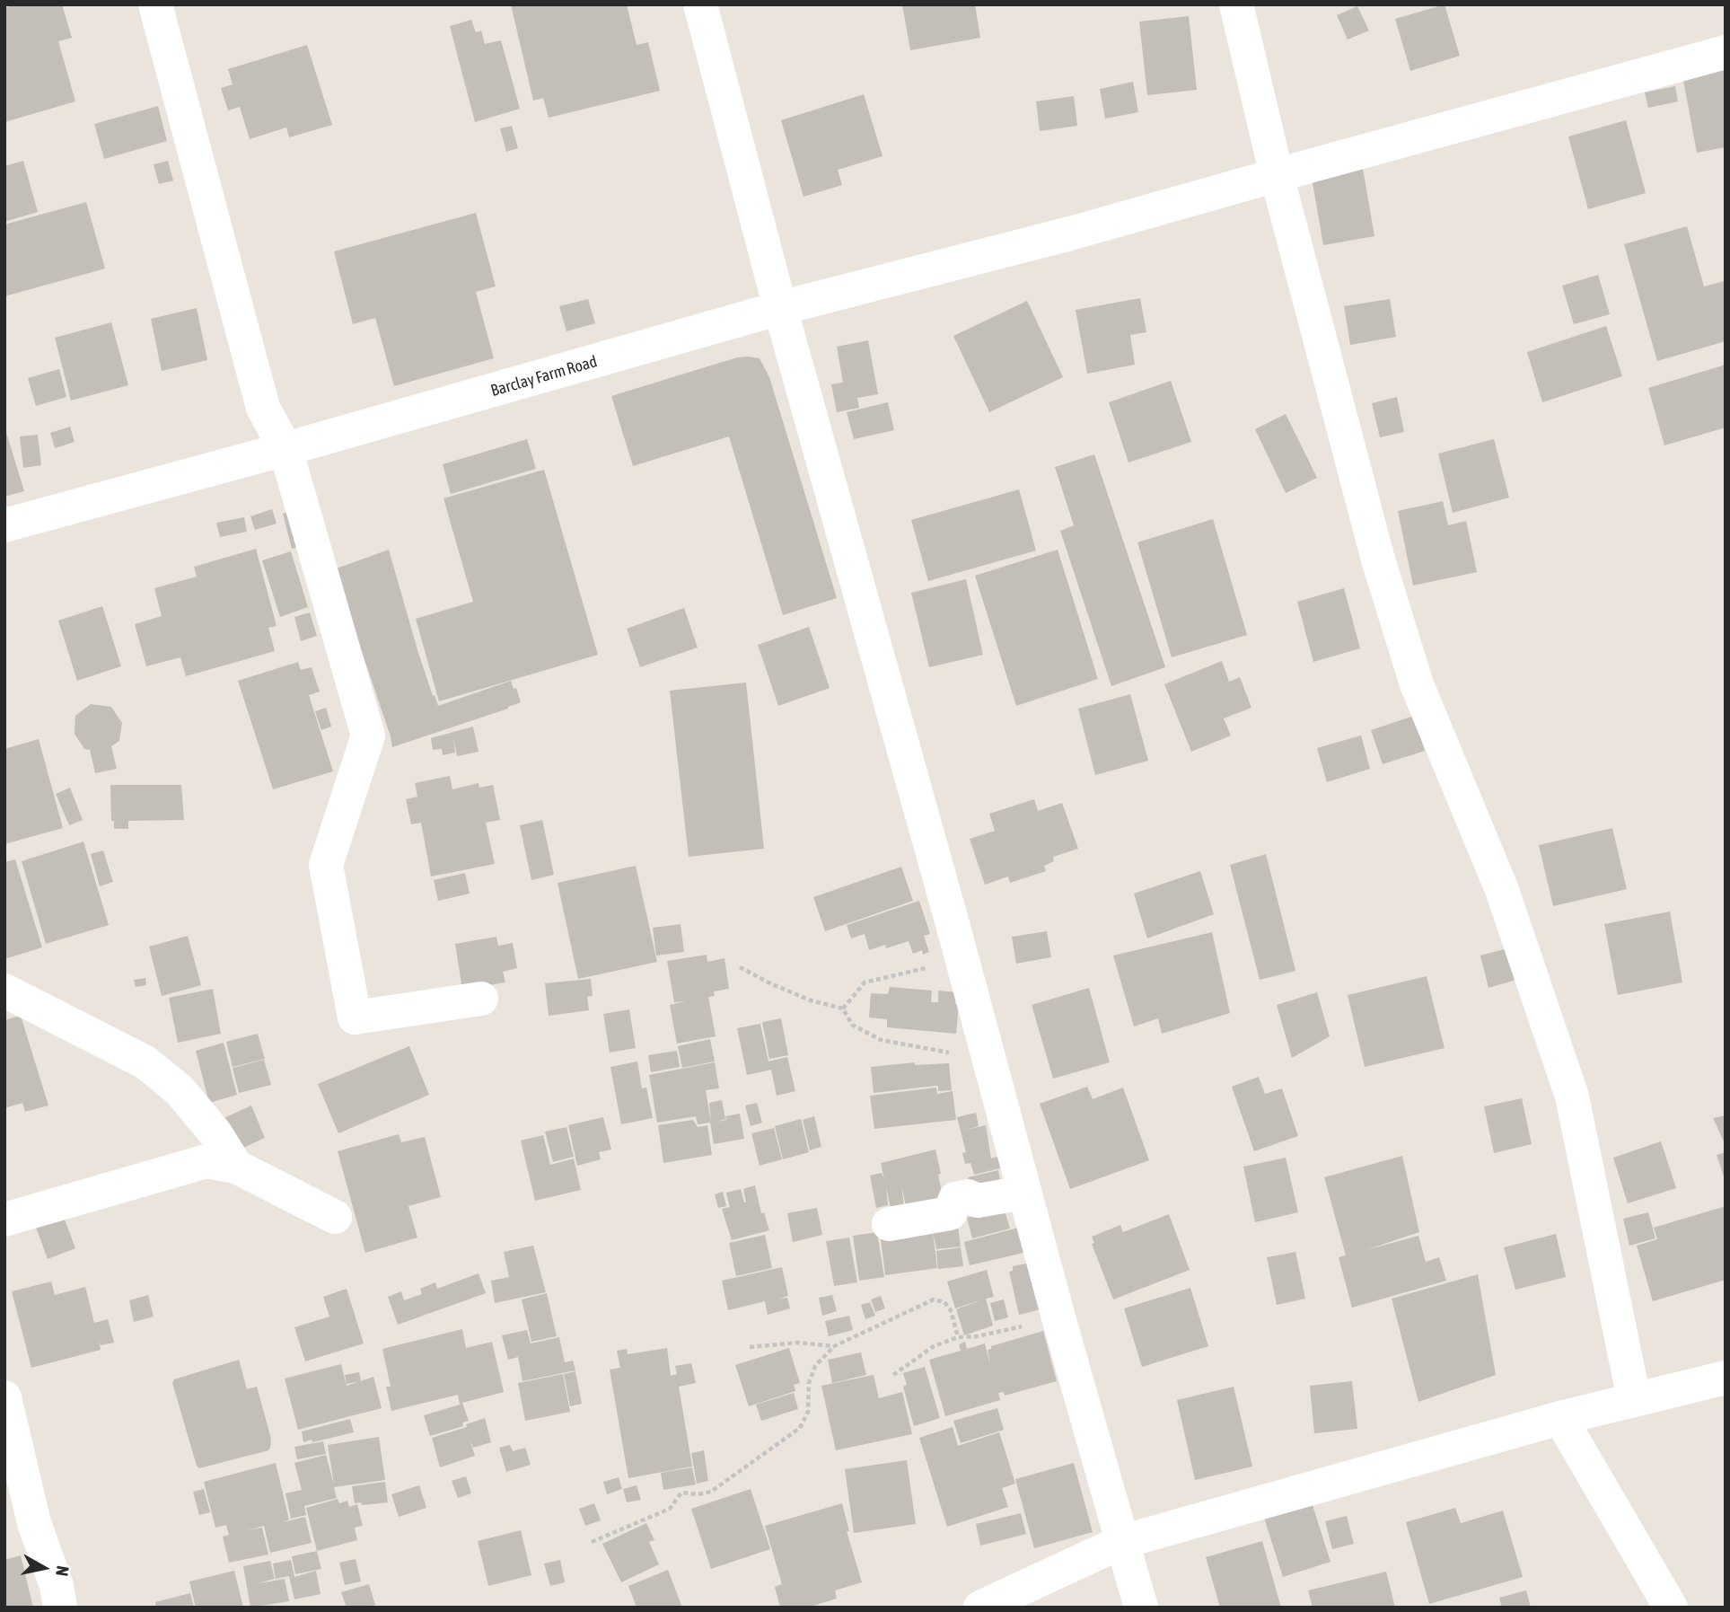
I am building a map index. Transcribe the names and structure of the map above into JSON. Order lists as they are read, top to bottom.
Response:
{
  "streets": {
    "street": ["Barclay Farm Road"]
  },
  "north": "right"
}
